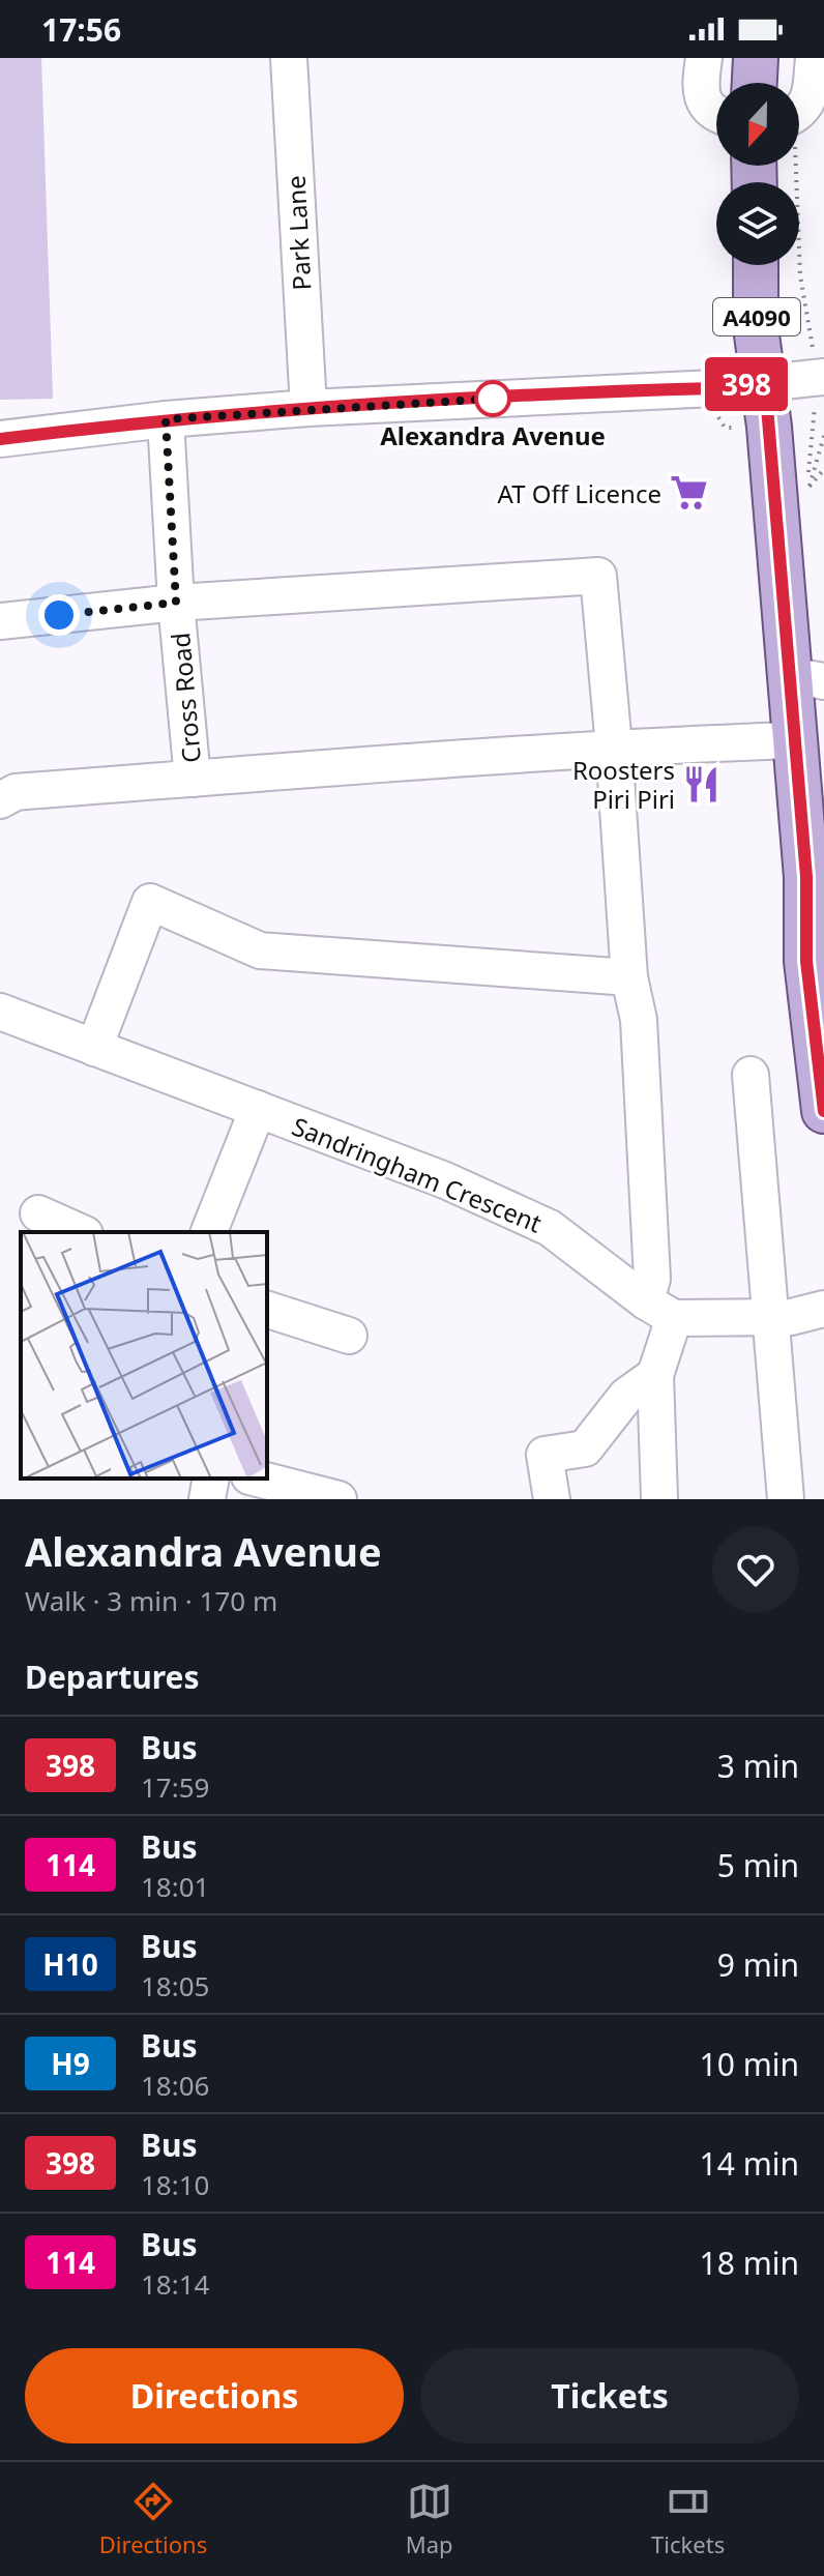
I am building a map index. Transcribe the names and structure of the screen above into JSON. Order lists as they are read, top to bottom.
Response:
{
  "streets": {
    "main road": ["A4090"],
    "street": ["Park Lane", "Cross Road", "Sandringham Crescent"]
  },
  "places": {
    "other": ["Alexandra Avenue"],
    "supermarket": ["AT Off Licence"],
    "restaurant": ["Roosters Piri Piri"]
  },
  "lines": ["bus line 398"],
  "north": "bottom",
  "page": {
    "status": "17:56",
    "on_map": "398",
    "heading": [
      ["Alexandra Avenue", "Walk · 3 min · 170 m"],
      "Departures"
    ],
    "list": [
      {
        "mark": "398",
        "name": "Bus",
        "note": "17:59",
        "value": "3 min"
      },
      {
        "mark": "114",
        "name": "Bus",
        "note": "18:01",
        "value": "5 min"
      },
      {
        "mark": "H10",
        "name": "Bus",
        "note": "18:05",
        "value": "9 min"
      },
      {
        "mark": "H9",
        "name": "Bus",
        "note": "18:06",
        "value": "10 min"
      },
      {
        "mark": "398",
        "name": "Bus",
        "note": "18:10",
        "value": "14 min"
      },
      {
        "mark": "114",
        "name": "Bus",
        "note": "18:14",
        "value": "18 min"
      }
    ],
    "buttons": ["Directions", "Tickets"],
    "tabs": ["Directions", "Map", "Tickets"]
  }
}
